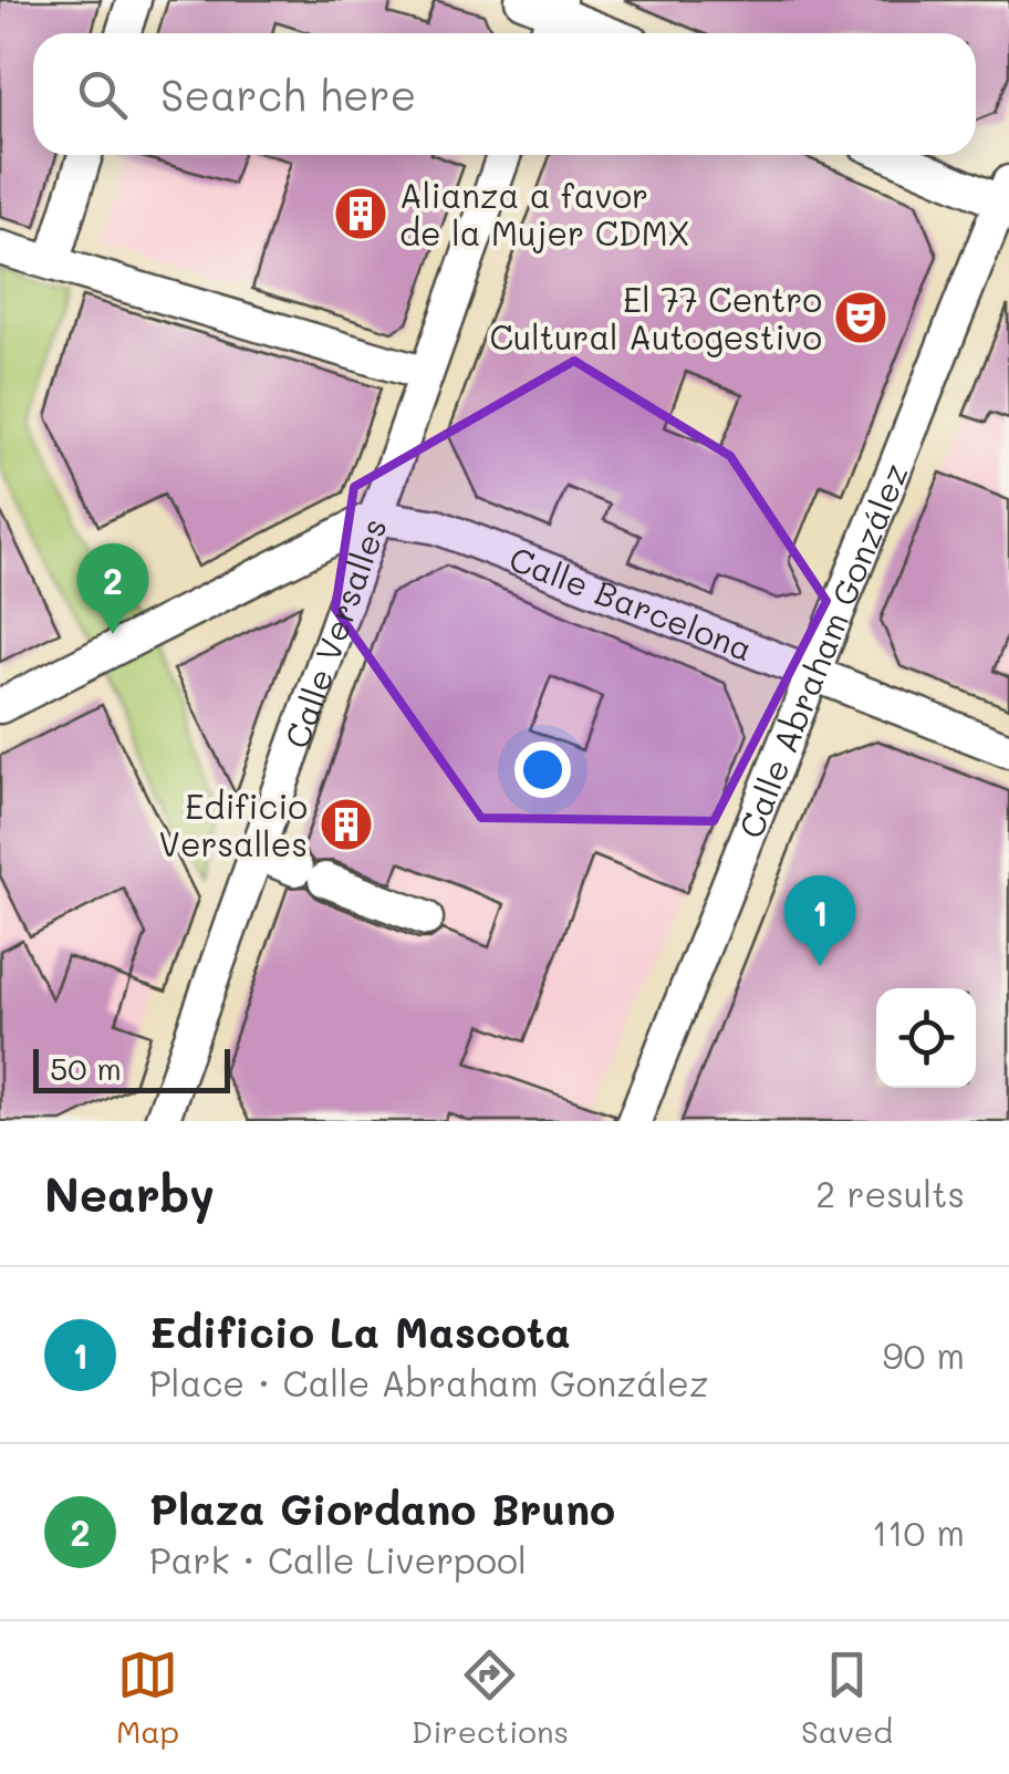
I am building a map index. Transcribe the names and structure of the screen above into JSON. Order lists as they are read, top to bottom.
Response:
{
  "streets": {
    "street": ["Calle Barcelona", "Calle Versalles", "Calle Abraham González"]
  },
  "crossings": [
    ["Calle Barcelona", "Calle Versalles"],
    ["Calle Barcelona", "Calle Abraham González"]
  ],
  "places": {
    "building": ["Alianza a favor de la Mujer CDMX", "Edificio Versalles"],
    "theatre": ["El 77 Centro Cultural Autogestivo"]
  },
  "scale_bar": "50 m",
  "page": {
    "search": "Search here",
    "pins": ["2", "1"],
    "scale": "50 m",
    "heading": ["Nearby", "2 results"],
    "list": [
      {
        "mark": "1",
        "name": "Edificio La Mascota",
        "note": "Place · Calle Abraham González",
        "value": "90 m"
      },
      {
        "mark": "2",
        "name": "Plaza Giordano Bruno",
        "note": "Park · Calle Liverpool",
        "value": "110 m"
      }
    ],
    "nav": ["Map", "Directions", "Saved"]
  }
}
